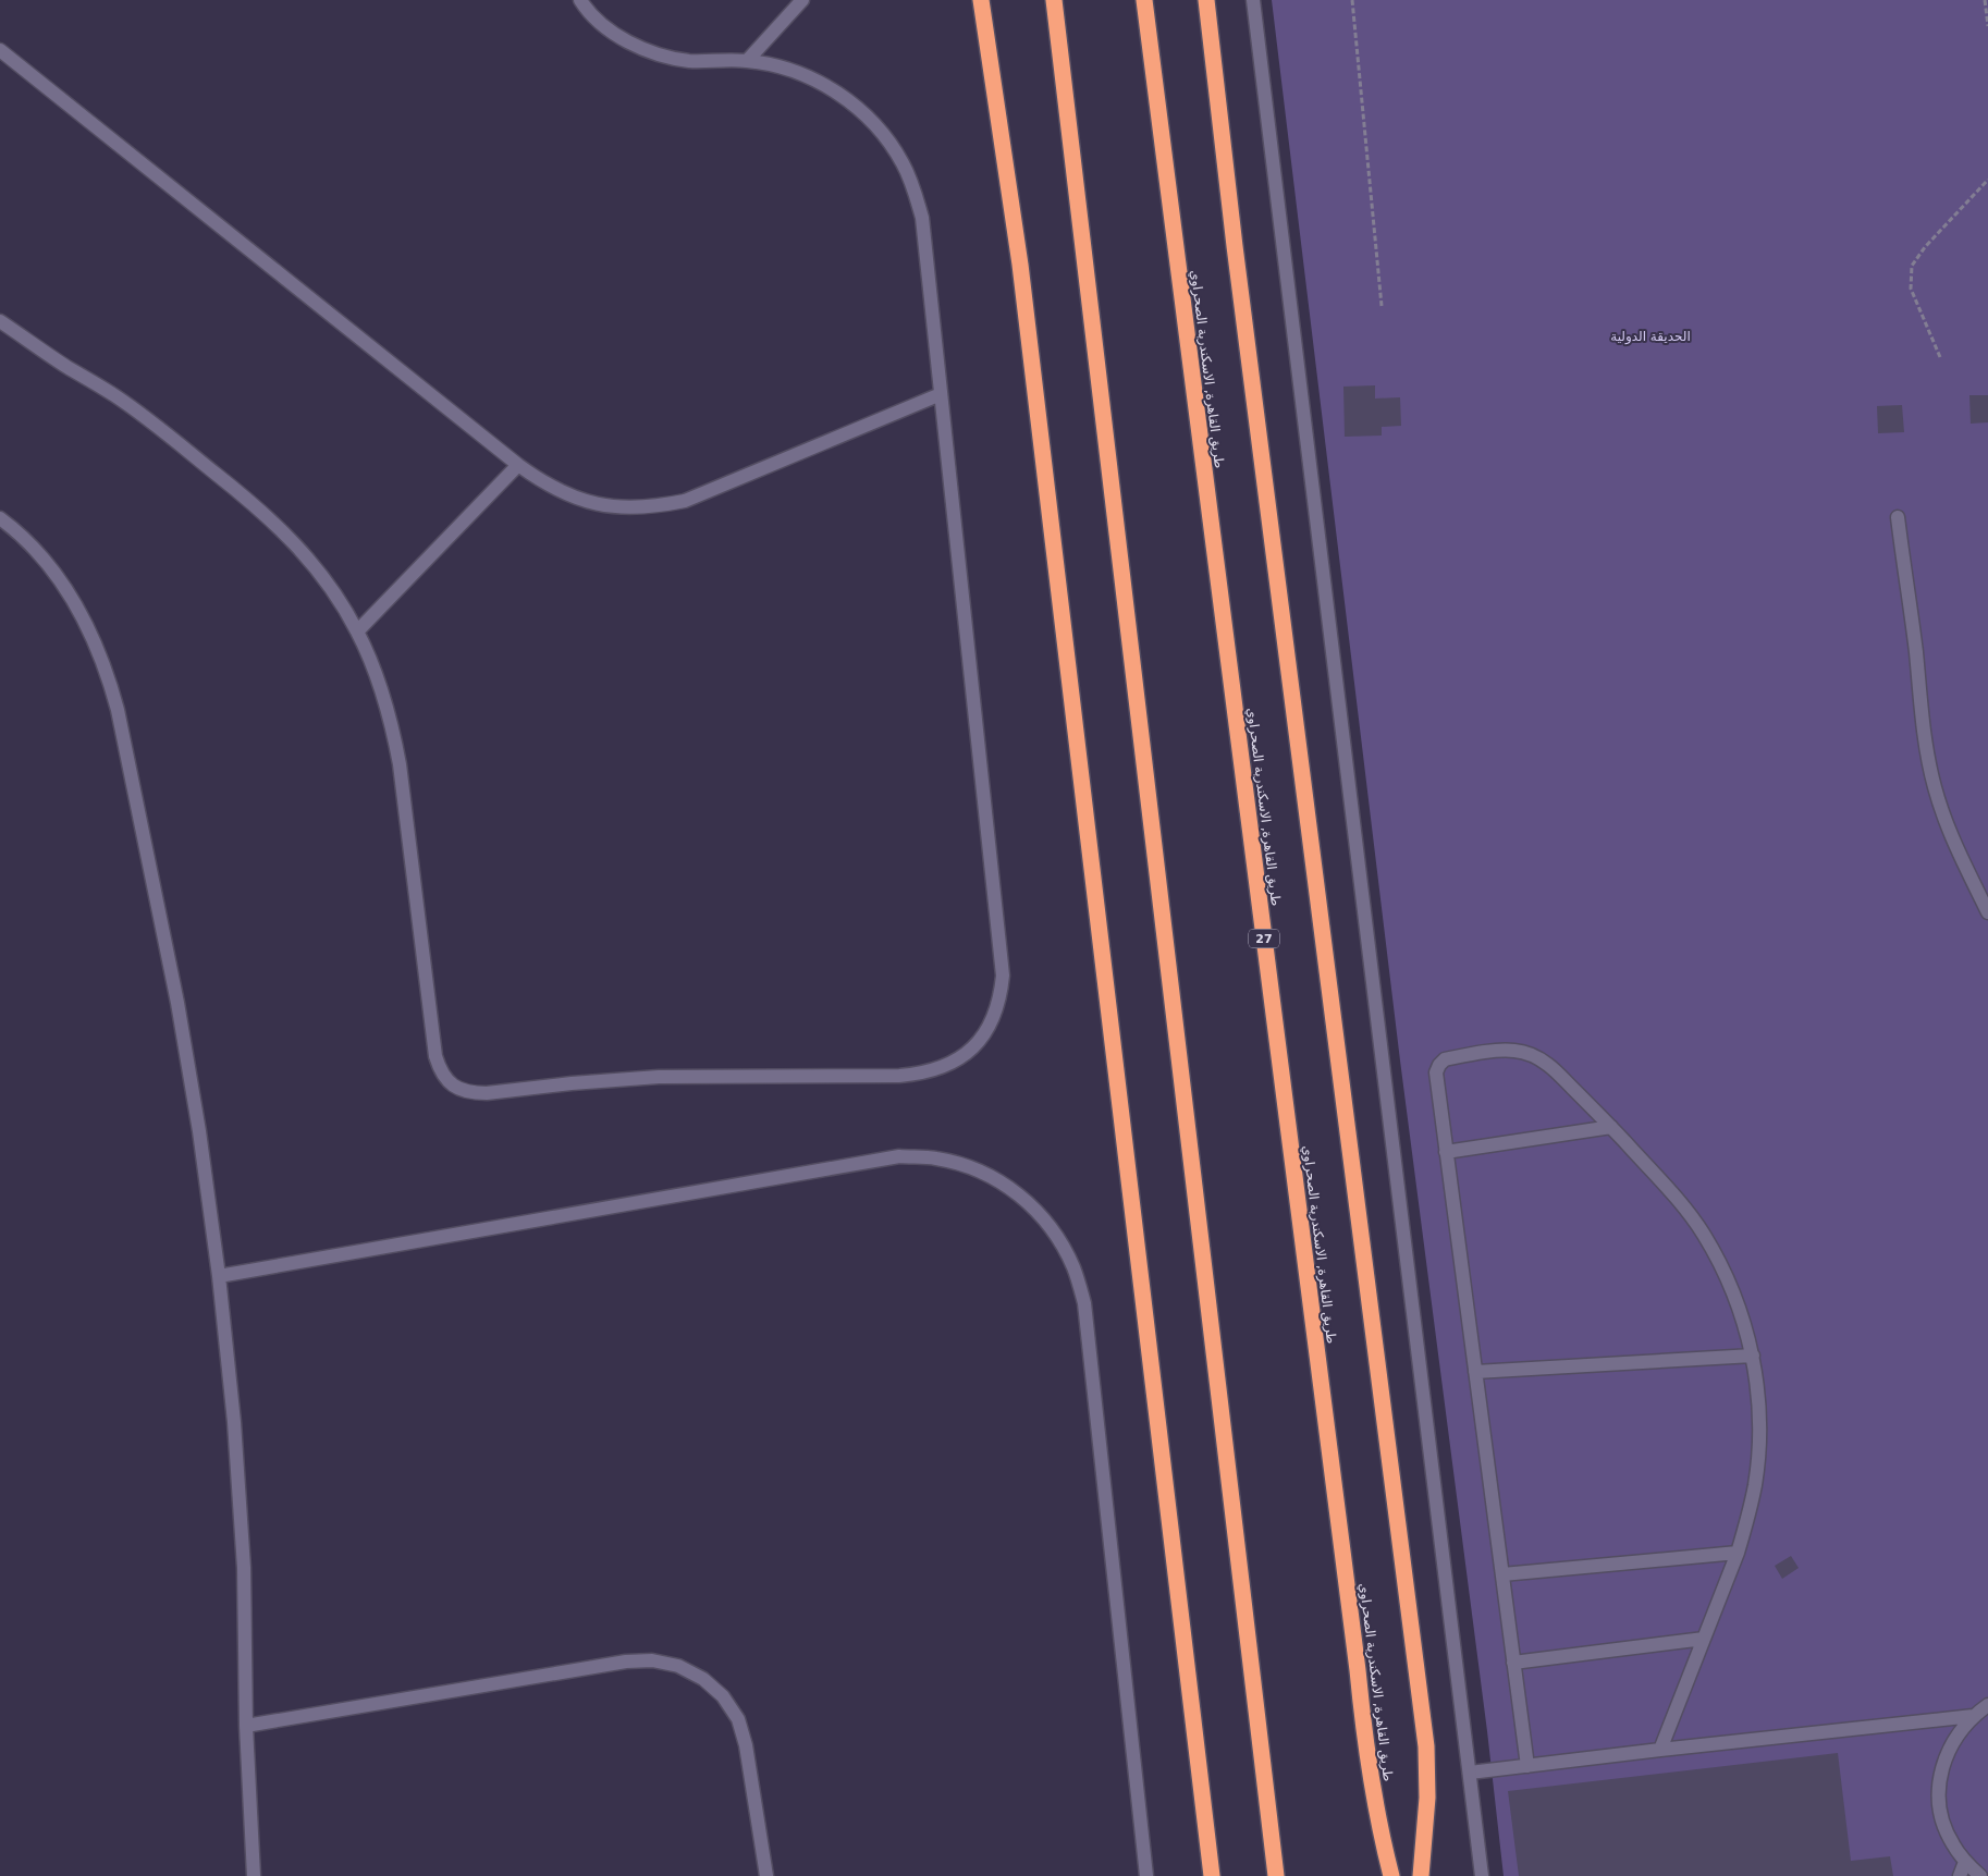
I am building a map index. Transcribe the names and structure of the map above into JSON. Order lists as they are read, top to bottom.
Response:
{
  "streets": {
    "highway": ["طريق القاهرة, الاسكندرية الصحراوي", "27"]
  },
  "parks": ["الحديقة الدولية"]
}
